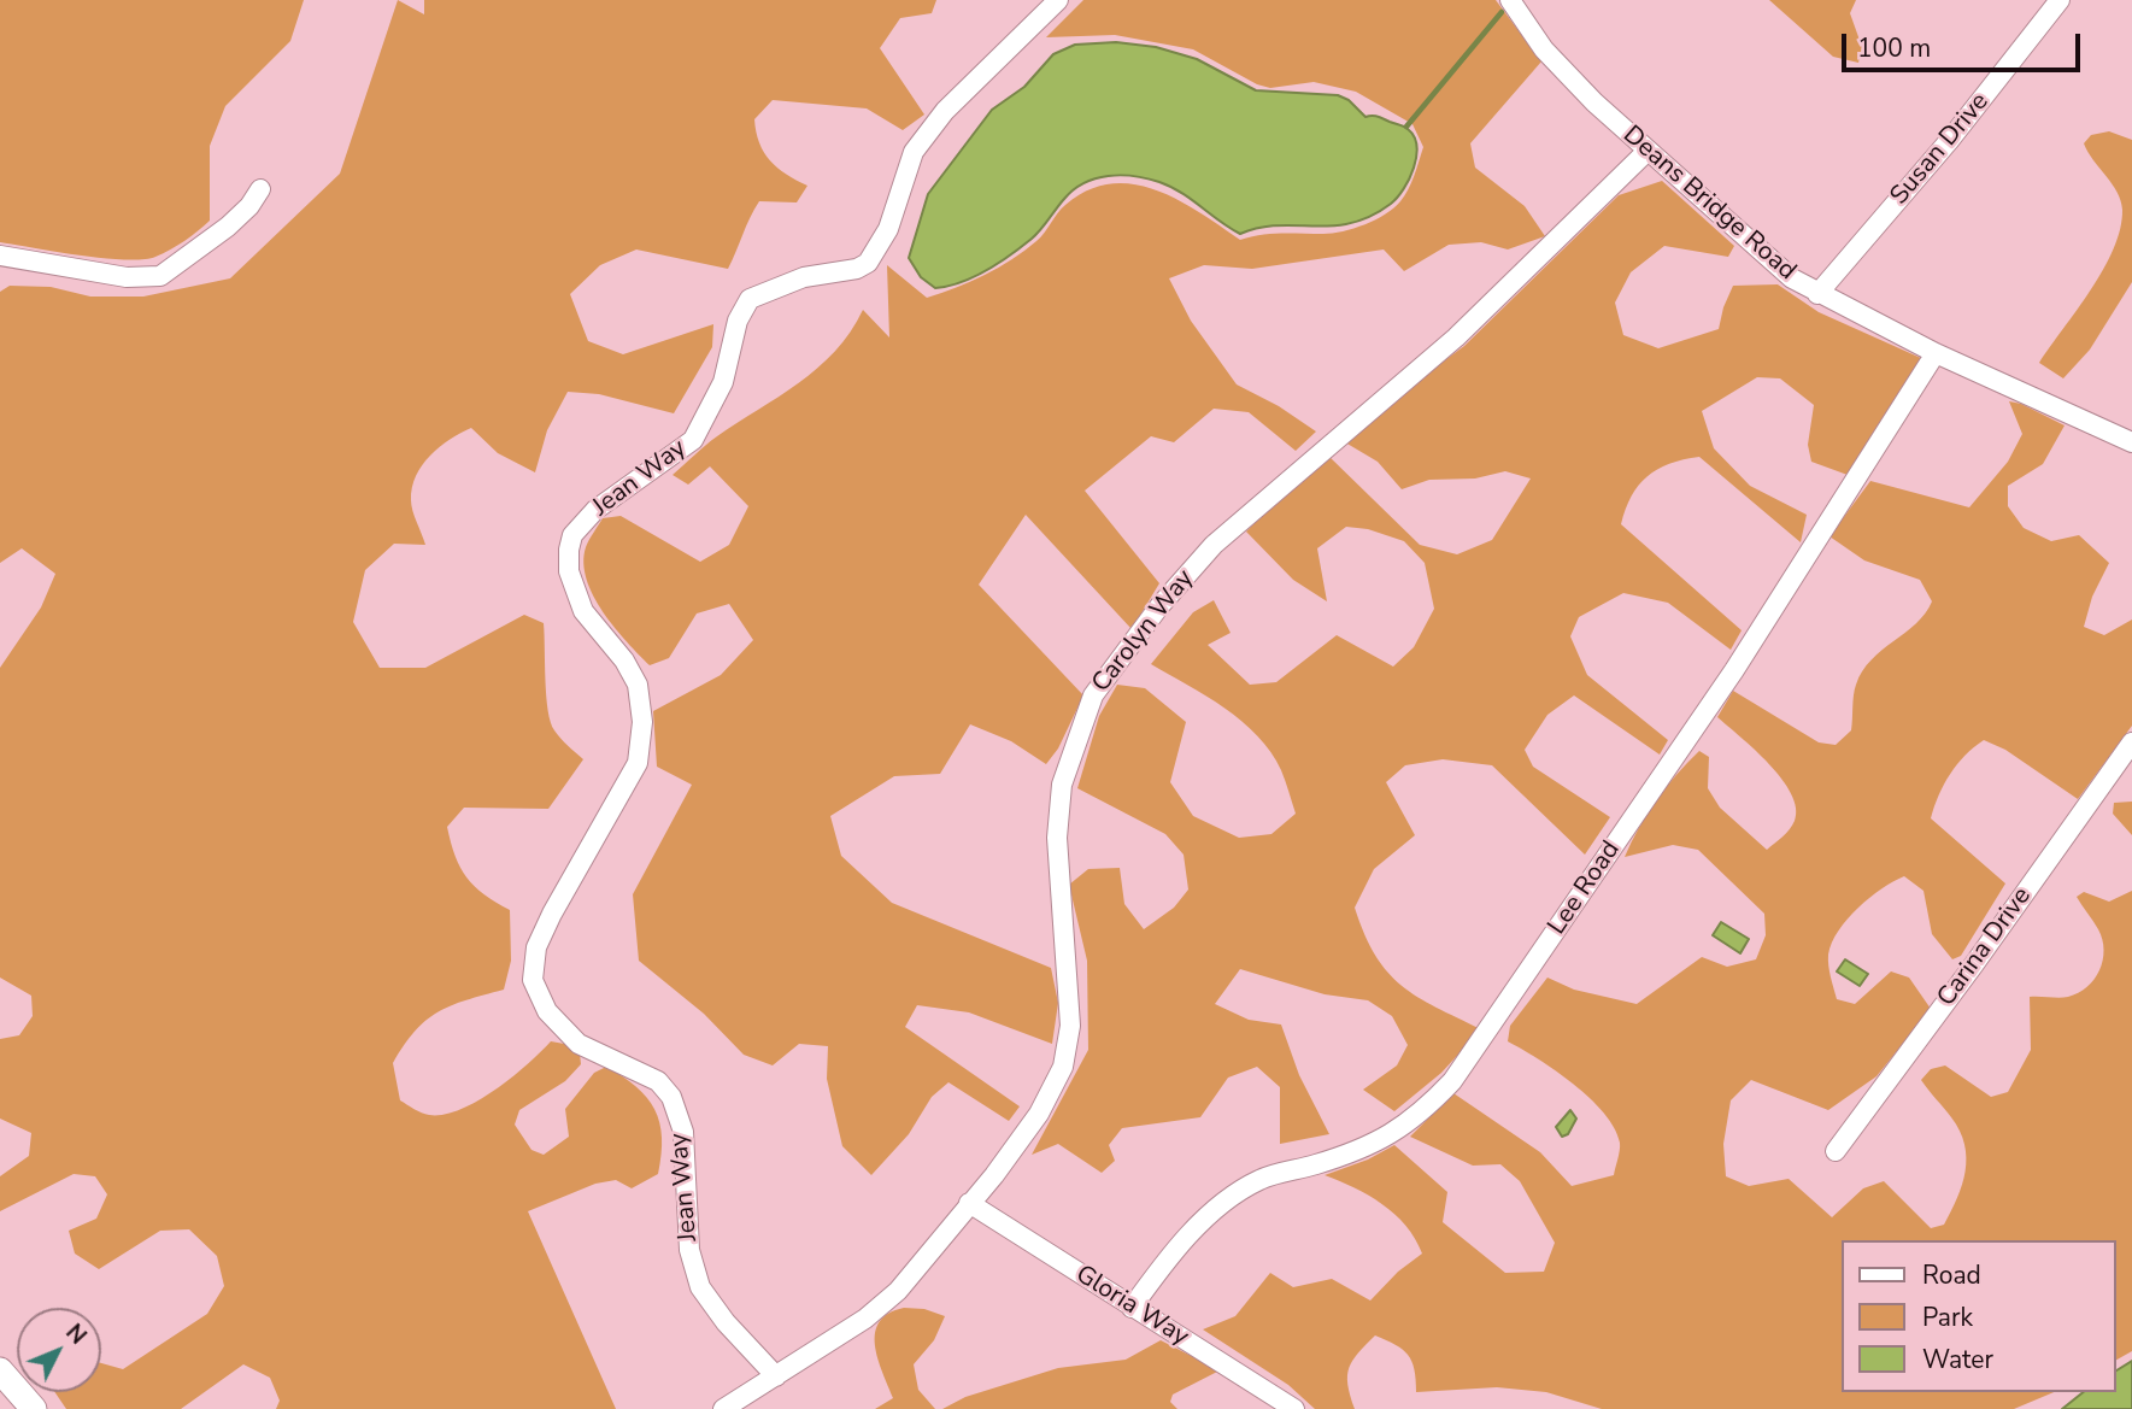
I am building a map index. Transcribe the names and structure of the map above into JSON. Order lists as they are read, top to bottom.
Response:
{
  "streets": {
    "street": [
      "Susan Drive",
      "Deans Bridge Road",
      "Jean Way",
      "Carolyn Way",
      "Lee Road",
      "Carina Drive",
      "Gloria Way"
    ]
  },
  "crossings": [
    ["Susan Drive", "Deans Bridge Road"],
    ["Deans Bridge Road", "Carolyn Way"],
    ["Deans Bridge Road", "Lee Road"],
    ["Jean Way", "Carolyn Way"],
    ["Carolyn Way", "Gloria Way"],
    ["Lee Road", "Gloria Way"]
  ],
  "legend": ["Road", "Park", "Water"],
  "scale_bar": "100 m",
  "north": "top right"
}
